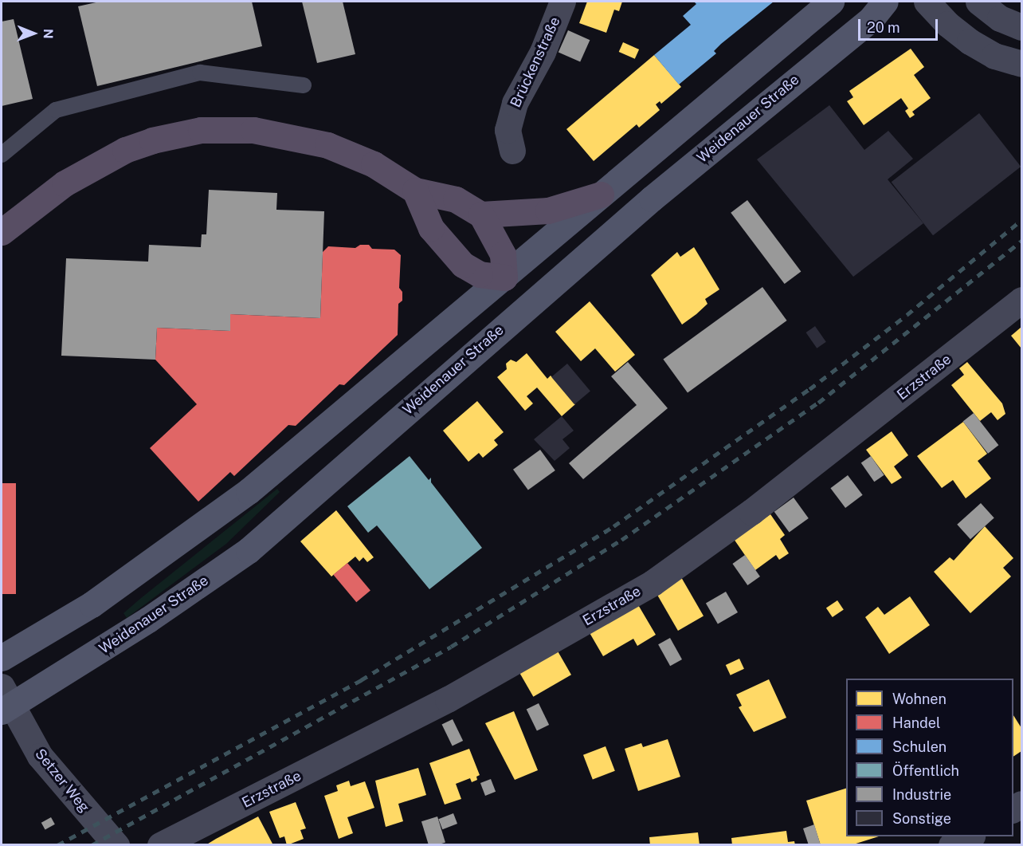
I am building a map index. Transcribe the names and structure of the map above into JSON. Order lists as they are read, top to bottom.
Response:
{
  "streets": {
    "main road": ["Weidenauer Straße"],
    "street": ["Brückenstraße", "Erzstraße", "Setzer Weg"]
  },
  "crossings": [
    ["Weidenauer Straße", "Setzer Weg"]
  ],
  "legend": [
    "Wohnen",
    "Handel",
    "Schulen",
    "Öffentlich",
    "Industrie",
    "Sonstige"
  ],
  "scale_bar": "20 m",
  "north": "right"
}
